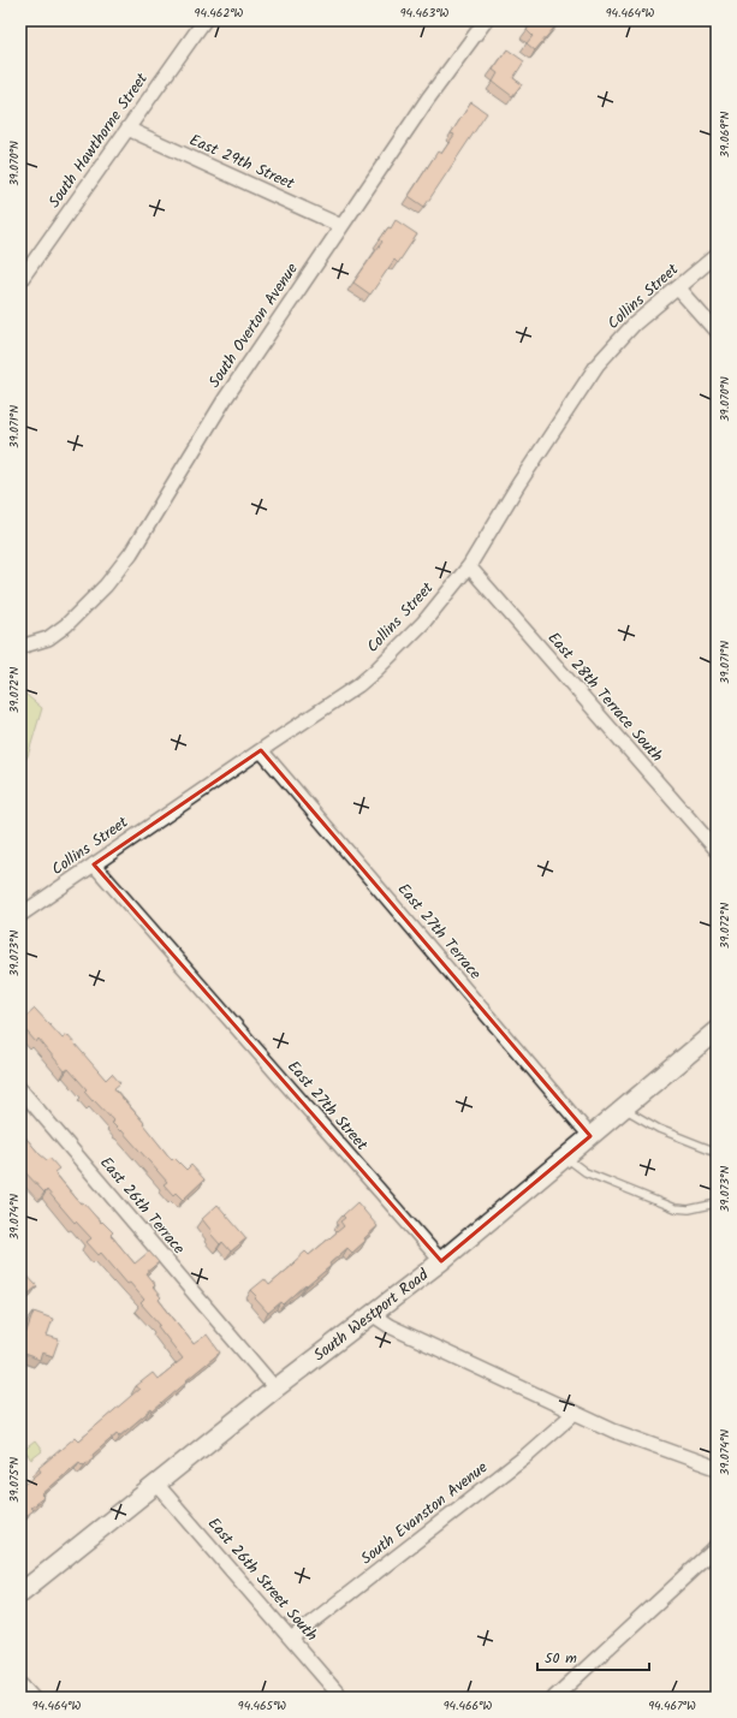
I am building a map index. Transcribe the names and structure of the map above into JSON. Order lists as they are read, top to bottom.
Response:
{
  "streets": {
    "street": [
      "South Hawthorne Street",
      "East 29th Street",
      "Collins Street",
      "South Overton Avenue",
      "East 28th Terrace South",
      "East 27th Terrace",
      "East 27th Street",
      "East 26th Terrace",
      "South Westport Road",
      "South Evanston Avenue",
      "East 26th Street South"
    ]
  },
  "crossings": [
    ["South Hawthorne Street", "East 29th Street"],
    ["East 29th Street", "South Overton Avenue"],
    ["Collins Street", "East 28th Terrace South"],
    ["Collins Street", "East 27th Terrace"],
    ["Collins Street", "East 27th Street"],
    ["East 27th Terrace", "South Westport Road"],
    ["East 27th Street", "South Westport Road"],
    ["East 26th Terrace", "South Westport Road"],
    ["South Westport Road", "East 26th Street South"],
    ["South Evanston Avenue", "East 26th Street South"]
  ],
  "scale_bar": "50 m",
  "coordinates": [
    "94.462°W",
    "94.463°W",
    "94.464°W",
    "39.069°N",
    "39.070°N",
    "39.071°N",
    "39.072°N",
    "39.073°N",
    "39.074°N",
    "39.075°N",
    "94.465°W",
    "94.466°W",
    "94.467°W"
  ]
}
